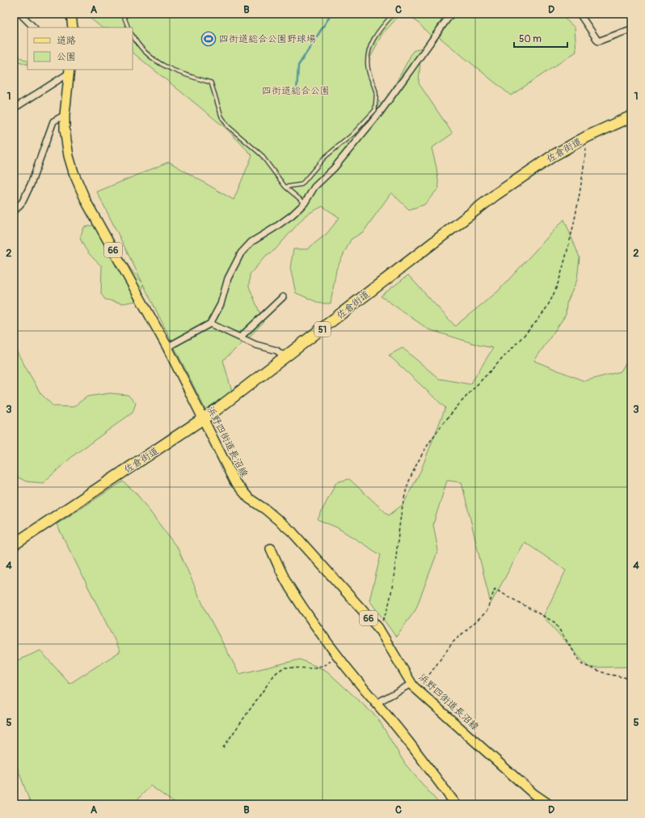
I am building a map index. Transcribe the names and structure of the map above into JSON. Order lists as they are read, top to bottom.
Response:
{
  "streets": {
    "highway": ["佐倉街道", "51"],
    "main road": ["66", "浜野四街道長沼線"]
  },
  "crossings": [
    ["佐倉街道", "浜野四街道長沼線"]
  ],
  "parks": ["四街道総合公園"],
  "places": {
    "sports": ["四街道総合公園野球場"]
  },
  "legend": ["道路", "公園"],
  "scale_bar": "50 m",
  "grid": {
    "columns": [
      "A",
      "B",
      "C",
      "D"
    ],
    "rows": [
      "1",
      "2",
      "3",
      "4",
      "5"
    ]
  }
}
